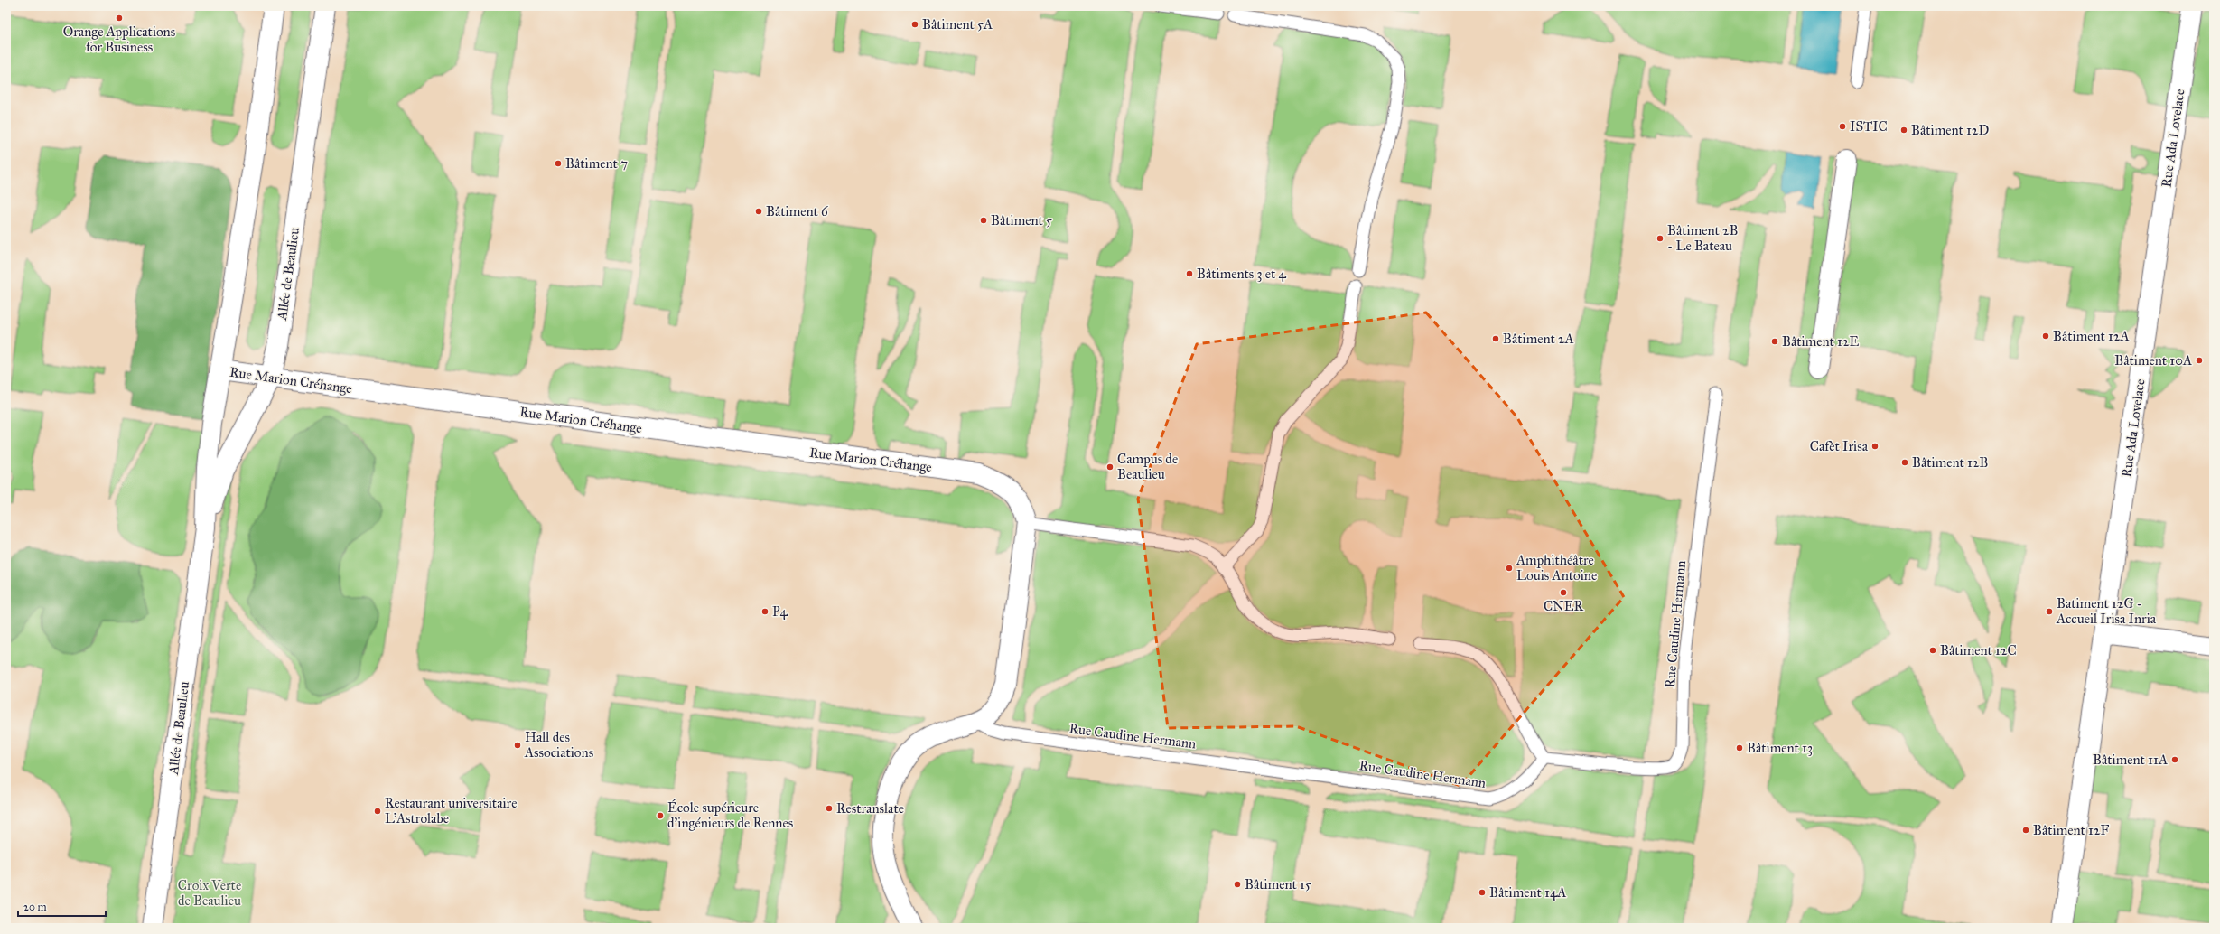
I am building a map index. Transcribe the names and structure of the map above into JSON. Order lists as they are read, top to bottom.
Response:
{
  "streets": {
    "street": ["Rue Ada Lovelace", "Allée de Beaulieu", "Rue Marion Créhange"],
    "lane": ["Rue Caudine Hermann"]
  },
  "crossings": [
    ["Allée de Beaulieu", "Rue Marion Créhange"],
    ["Rue Marion Créhange", "Rue Caudine Hermann"]
  ],
  "parks": ["Croix Verte de Beaulieu"],
  "places": [
    "Orange Applications for Business",
    "Bâtiment 5A",
    "ISTIC",
    "Bâtiment 12D",
    "Bâtiment 7",
    "Bâtiment 6",
    "Bâtiment 5",
    "Bâtiment 2B - Le Bateau",
    "Bâtiments 3 et 4",
    "Bâtiment 12A",
    "Bâtiment 2A",
    "Bâtiment 12E",
    "Bâtiment 10A",
    "Cafèt Irisa",
    "Bâtiment 12B",
    "Campus de Beaulieu",
    "Amphithéâtre Louis Antoine",
    "CNER",
    "P4",
    "Batiment 12G - Accueil Irisa Inria",
    "Bâtiment 12C",
    "Hall des Associations",
    "Bâtiment 13",
    "Bâtiment 11A",
    "Restranslate",
    "Restaurant universitaire L'Astrolabe",
    "École supérieure d'ingénieurs de Rennes",
    "Bâtiment 12F",
    "Bâtiment 15",
    "Bâtiment 14A"
  ],
  "scale_bar": "20 m"
}
